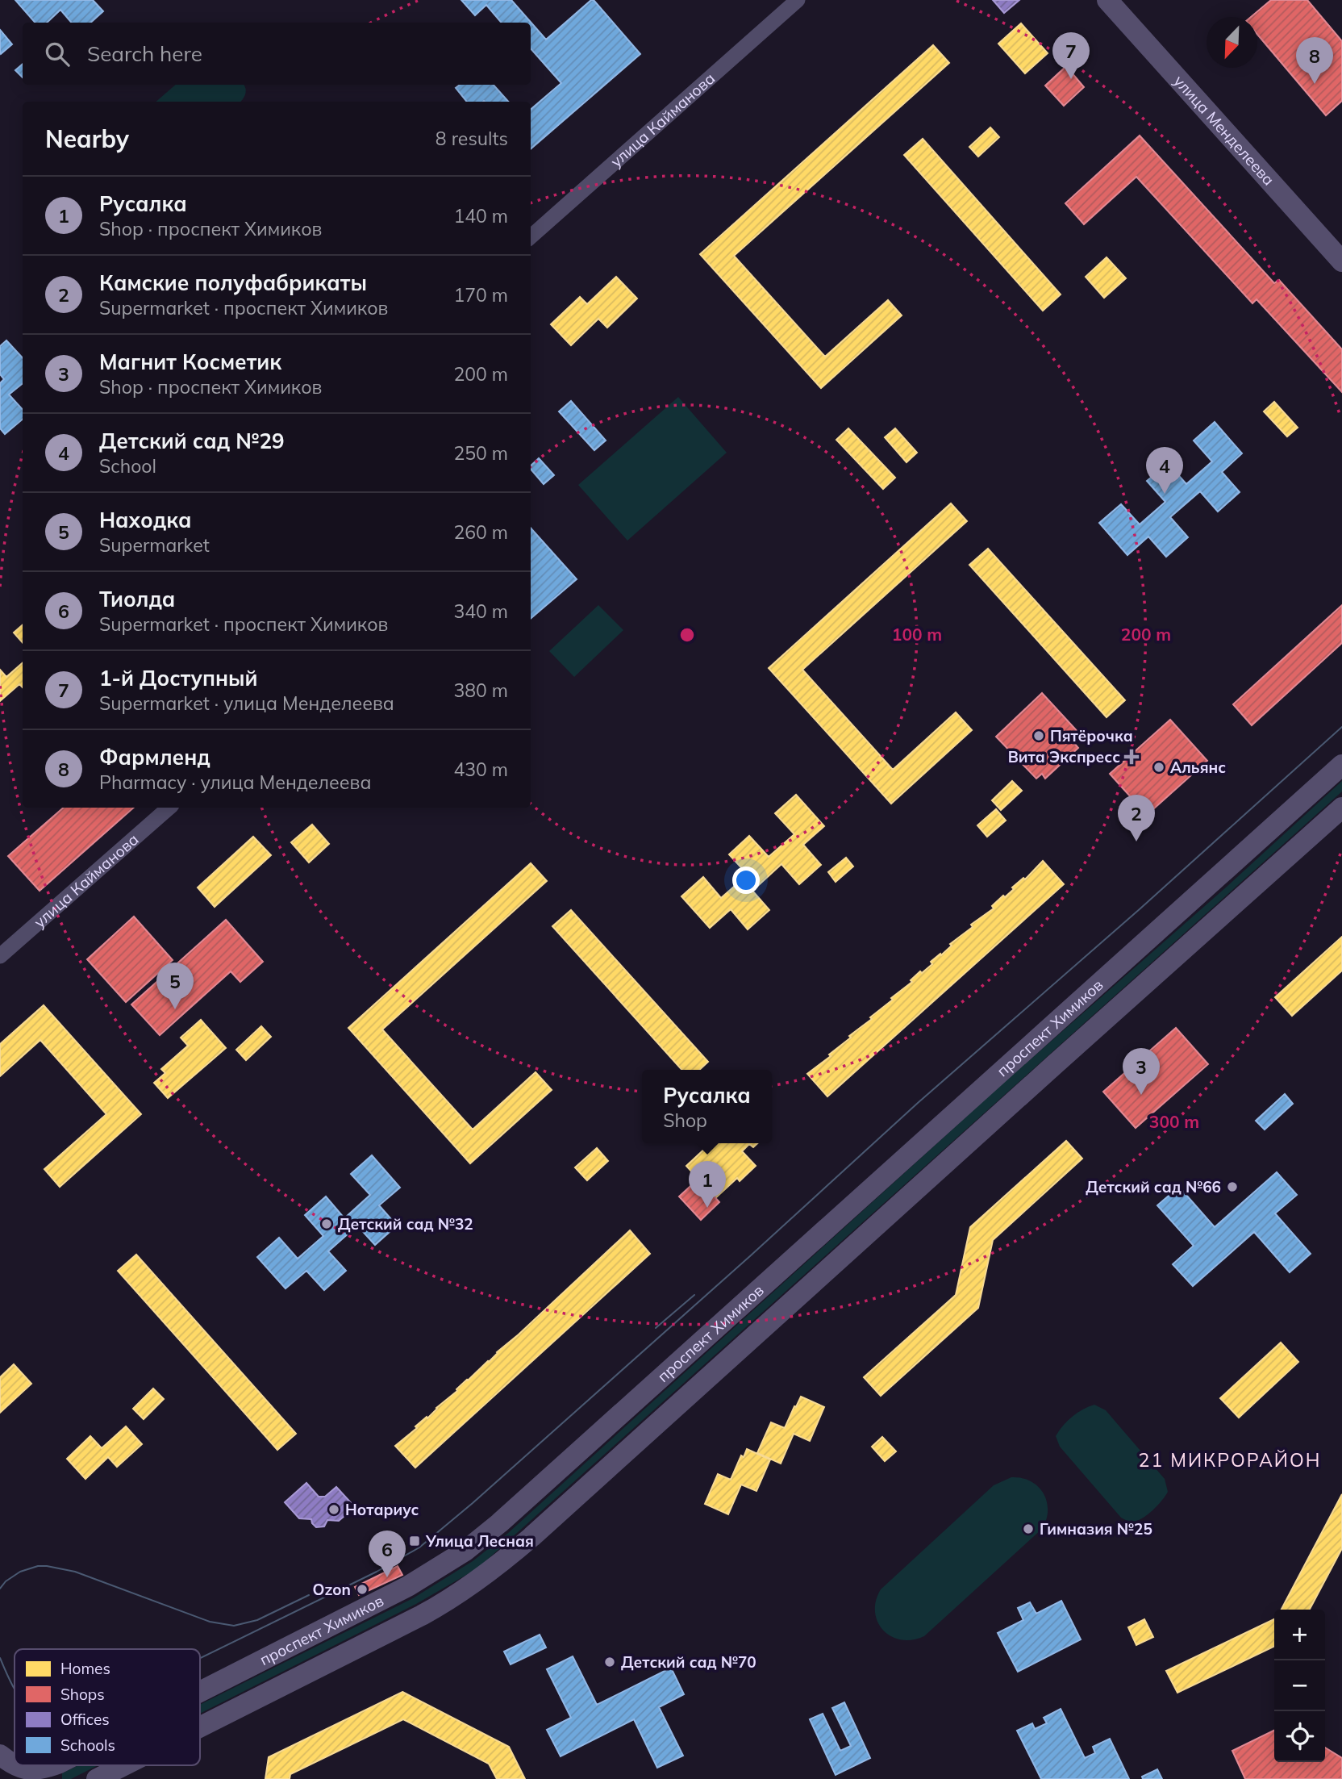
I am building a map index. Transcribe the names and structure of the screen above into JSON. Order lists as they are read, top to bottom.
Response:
{
  "streets": {
    "main road": ["улица Менделеева", "проспект Химиков"],
    "street": ["улица Кайманова"]
  },
  "districts": ["21 МИКРОРАЙОН"],
  "places": {
    "other": [
      "Пятёрочка",
      "Альянс",
      "Детский сад №66",
      "Детский сад №32",
      "Нотариус",
      "Гимназия №25",
      "Ozon",
      "Детский сад №70"
    ],
    "health": ["Вита Экспресс"],
    "transit": ["Улица Лесная"]
  },
  "legend": [
    "Homes",
    "Shops",
    "Offices",
    "Schools"
  ],
  "north": "bottom left",
  "page": {
    "search": "Search here",
    "pins": [
      "7",
      "8",
      "4",
      "2",
      "5",
      "3",
      "1",
      "6"
    ],
    "heading": ["Nearby", "8 results"],
    "list": [
      {
        "mark": "1",
        "name": "Русалка",
        "note": "Shop · проспект Химиков",
        "value": "140 m"
      },
      {
        "mark": "2",
        "name": "Камские полуфабрикаты",
        "note": "Supermarket · проспект Химиков",
        "value": "170 m"
      },
      {
        "mark": "3",
        "name": "Магнит Косметик",
        "note": "Shop · проспект Химиков",
        "value": "200 m"
      },
      {
        "mark": "4",
        "name": "Детский сад №29",
        "note": "School",
        "value": "250 m"
      },
      {
        "mark": "5",
        "name": "Находка",
        "note": "Supermarket",
        "value": "260 m"
      },
      {
        "mark": "6",
        "name": "Тиолда",
        "note": "Supermarket · проспект Химиков",
        "value": "340 m"
      },
      {
        "mark": "7",
        "name": "1-й Доступный",
        "note": "Supermarket · улица Менделеева",
        "value": "380 m"
      },
      {
        "mark": "8",
        "name": "Фармленд",
        "note": "Pharmacy · улица Менделеева",
        "value": "430 m"
      }
    ],
    "popup": ["Русалка", "Shop"],
    "map_buttons": ["+", "−"]
  },
  "rings": ["100 m", "200 m", "300 m"]
}
